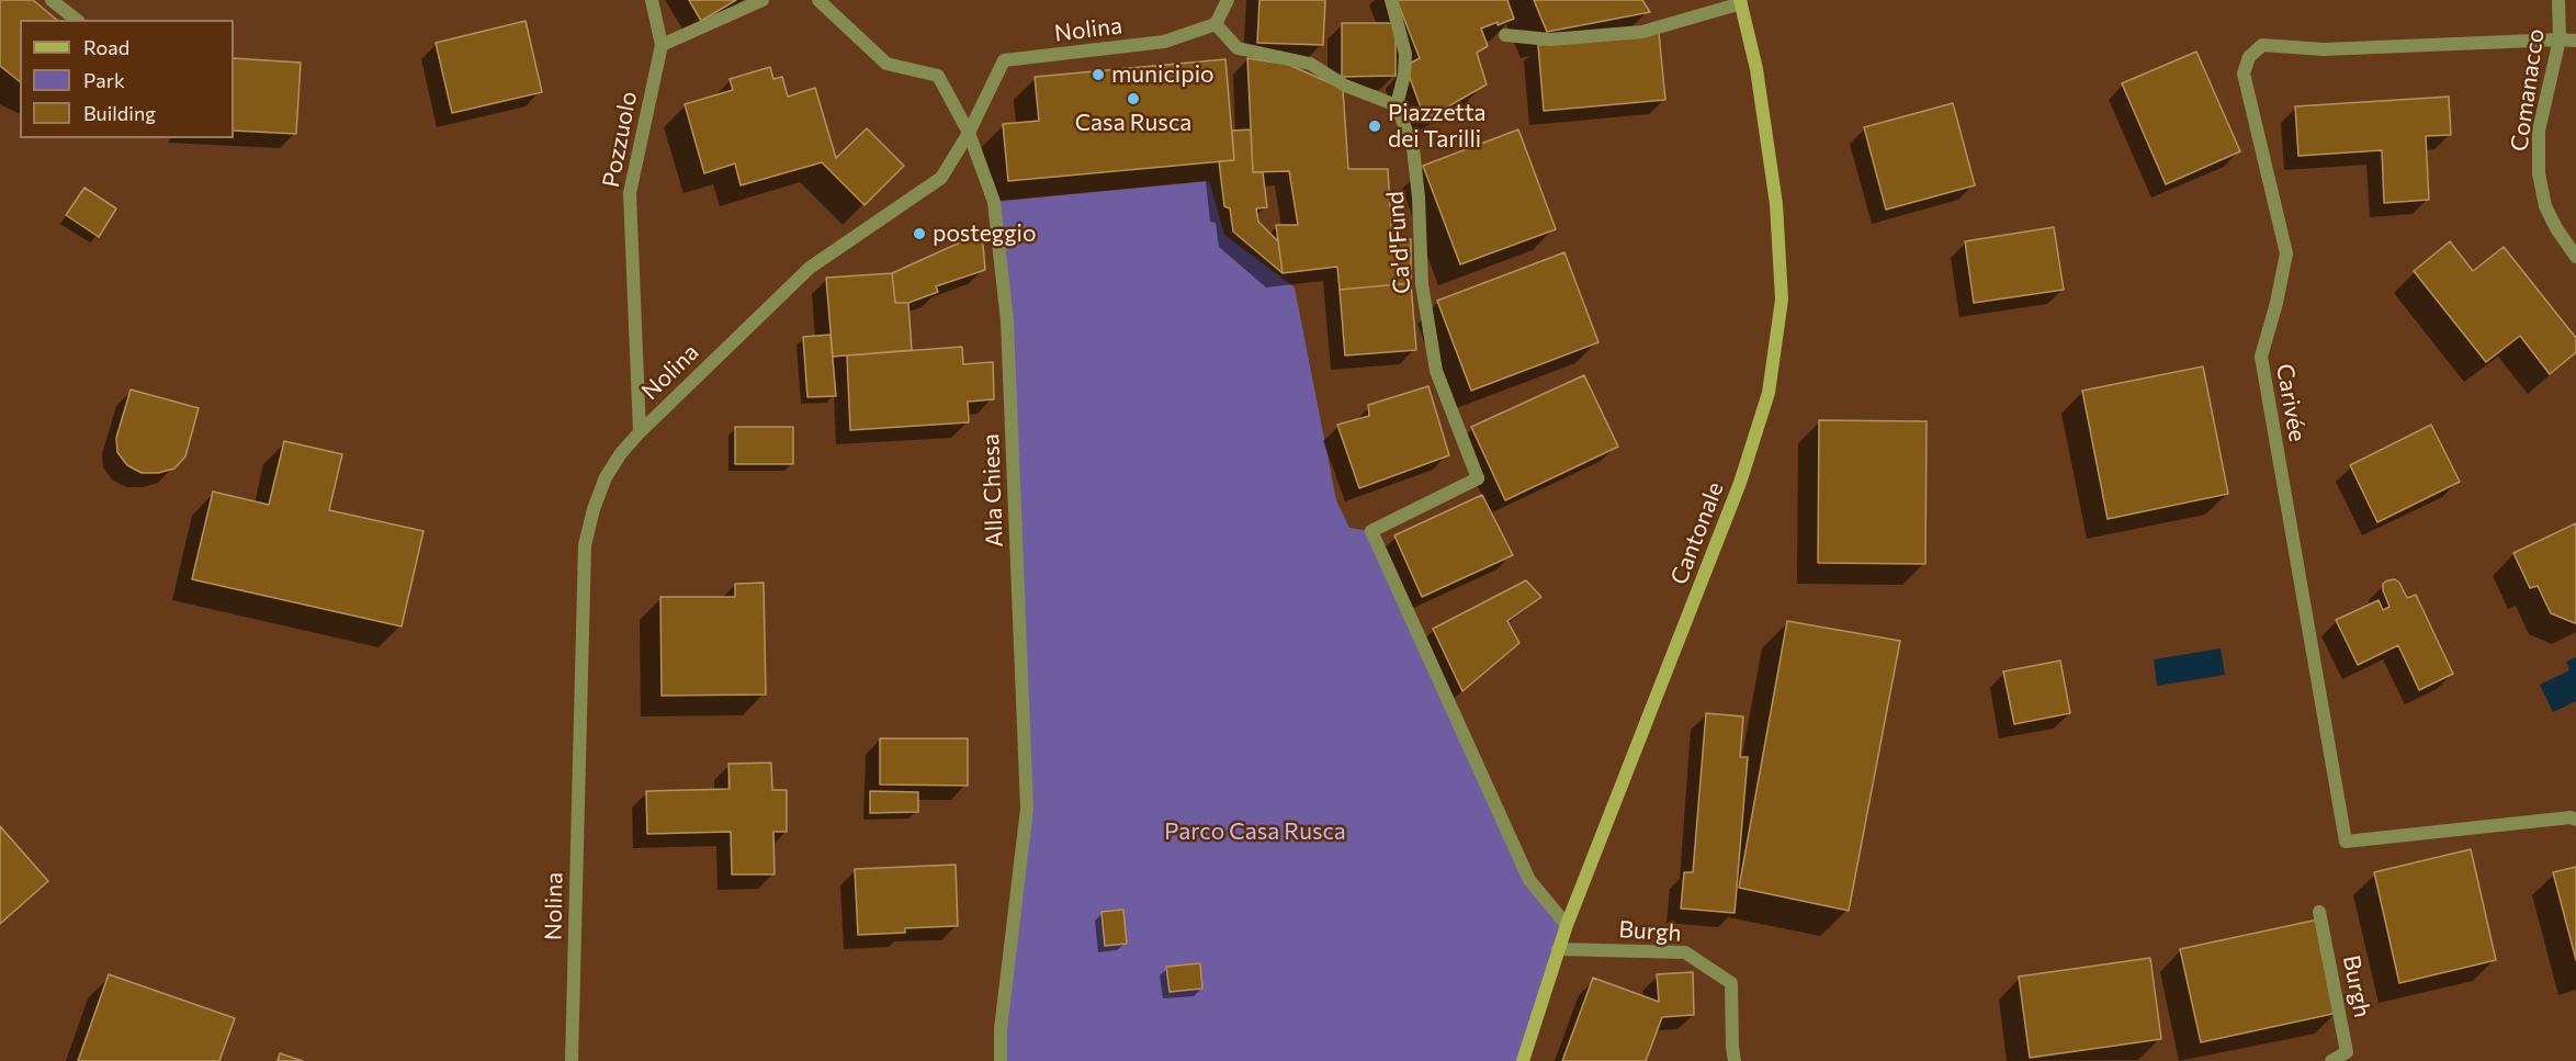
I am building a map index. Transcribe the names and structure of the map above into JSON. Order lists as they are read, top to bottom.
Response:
{
  "streets": {
    "street": [
      "Nolina",
      "Comanacco",
      "Pozzuolo",
      "Ca'd'Fund",
      "Carivée",
      "Alla Chiesa",
      "Cantonale",
      "Burgh"
    ]
  },
  "crossings": [
    ["Nolina", "Pozzuolo"],
    ["Nolina", "Alla Chiesa"],
    ["Comanacco", "Carivée"],
    ["Ca'd'Fund", "Cantonale"],
    ["Cantonale", "Burgh"]
  ],
  "parks": ["Parco Casa Rusca"],
  "places": [
    "municipio",
    "Casa Rusca",
    "Piazzetta dei Tarilli",
    "posteggio"
  ],
  "legend": ["Road", "Park", "Building"]
}
